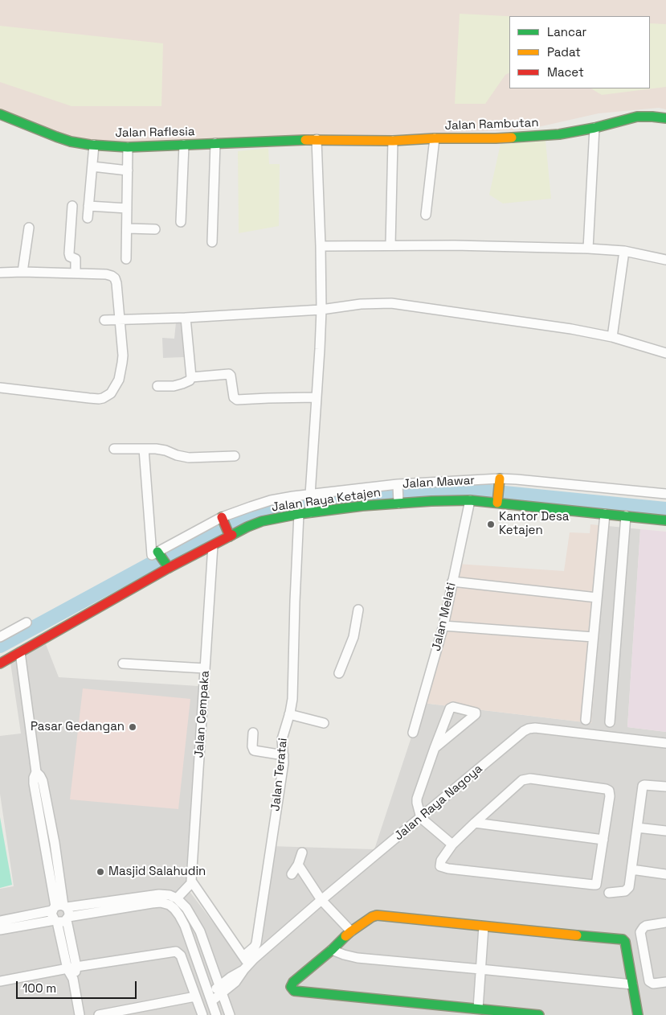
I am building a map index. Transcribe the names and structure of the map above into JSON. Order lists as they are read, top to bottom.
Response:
{
  "streets": {
    "street": [
      "Jalan Rambutan",
      "Jalan Raflesia",
      "Jalan Mawar",
      "Jalan Raya Ketajen",
      "Jalan Melati",
      "Jalan Cempaka",
      "Jalan Teratai",
      "Jalan Raya Nagoya"
    ]
  },
  "crossings": [
    ["Jalan Rambutan", "Jalan Raflesia"],
    ["Jalan Mawar", "Jalan Raya Ketajen"],
    ["Jalan Raya Ketajen", "Jalan Melati"],
    ["Jalan Raya Ketajen", "Jalan Cempaka"],
    ["Jalan Raya Ketajen", "Jalan Teratai"],
    ["Jalan Teratai", "Jalan Raya Nagoya"]
  ],
  "places": ["Kantor Desa Ketajen", "Pasar Gedangan", "Masjid Salahudin"],
  "legend": ["Lancar", "Padat", "Macet"],
  "scale_bar": "100 m"
}
